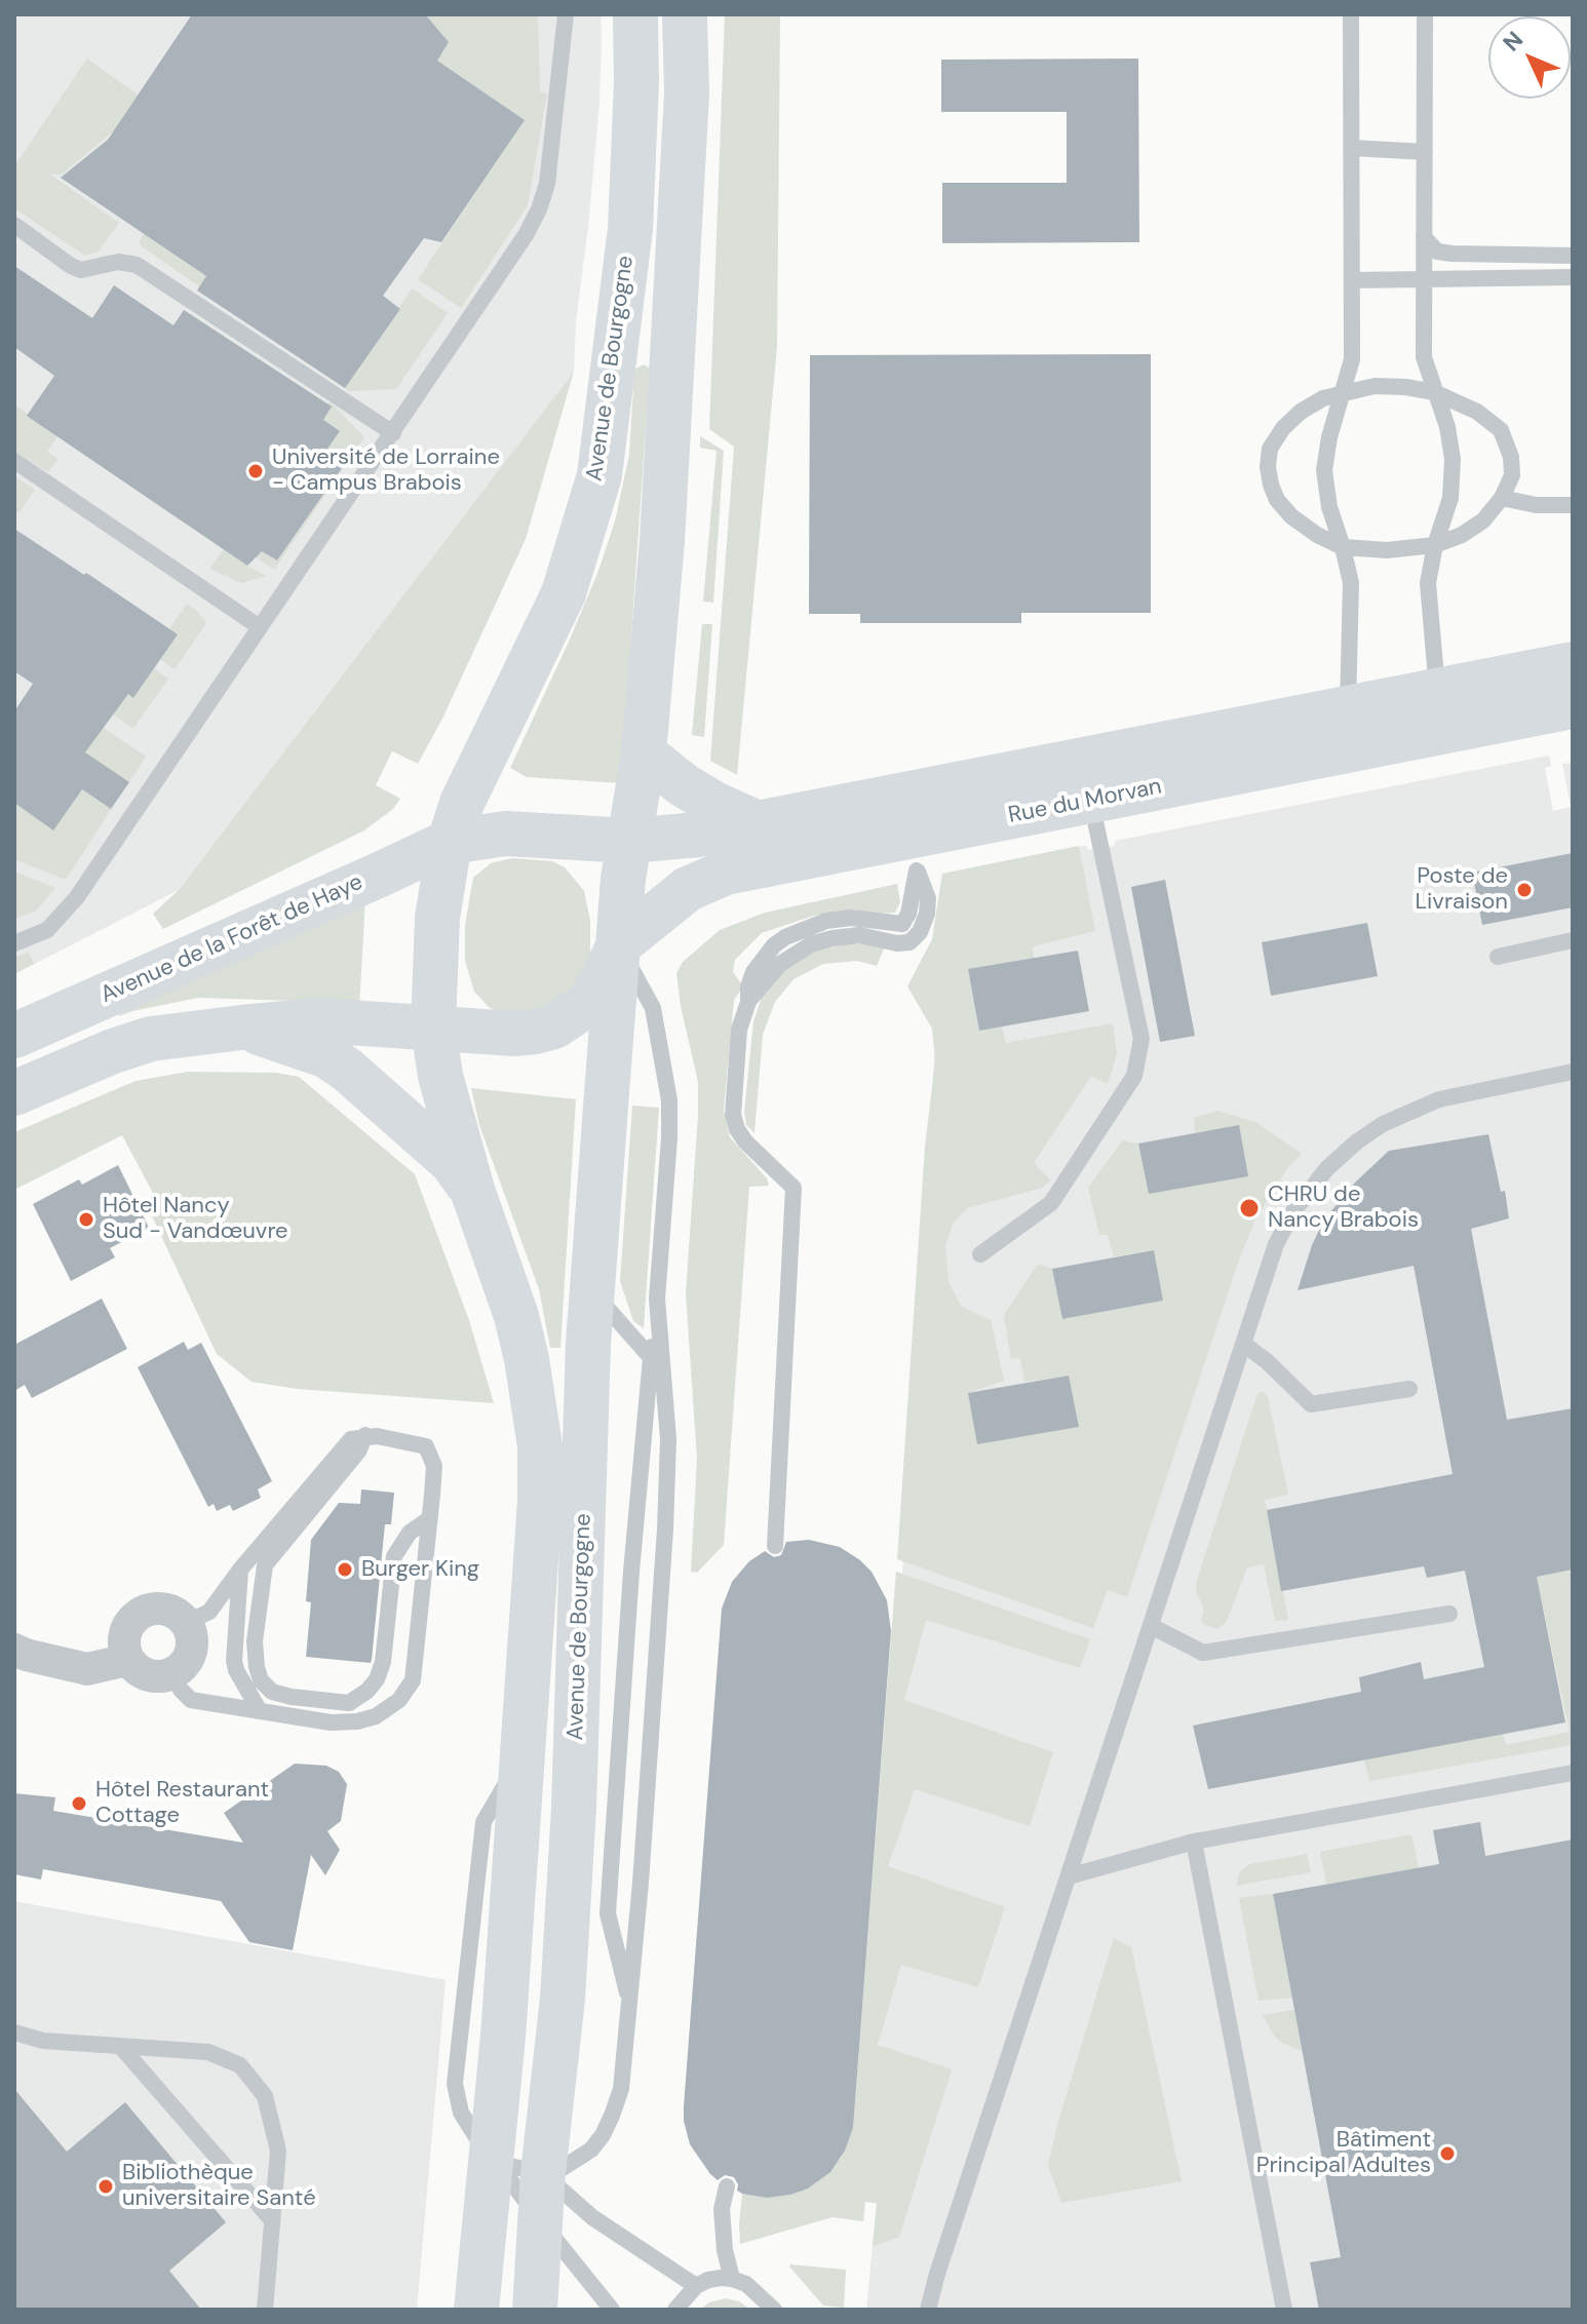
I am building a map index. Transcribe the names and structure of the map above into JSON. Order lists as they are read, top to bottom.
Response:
{
  "streets": {
    "main road": ["Avenue de Bourgogne", "Rue du Morvan", "Avenue de la Forêt de Haye"]
  },
  "crossings": [
    ["Avenue de Bourgogne", "Rue du Morvan"],
    ["Avenue de Bourgogne", "Avenue de la Forêt de Haye"],
    ["Rue du Morvan", "Avenue de la Forêt de Haye"]
  ],
  "places": [
    "Université de Lorraine - Campus Brabois",
    "Poste de Livraison",
    "CHRU de Nancy Brabois",
    "Hôtel Nancy Sud - Vandœuvre",
    "Burger King",
    "Hôtel Restaurant Cottage",
    "Bâtiment Principal Adultes",
    "Bibliothèque universitaire Santé"
  ],
  "north": "top left"
}
